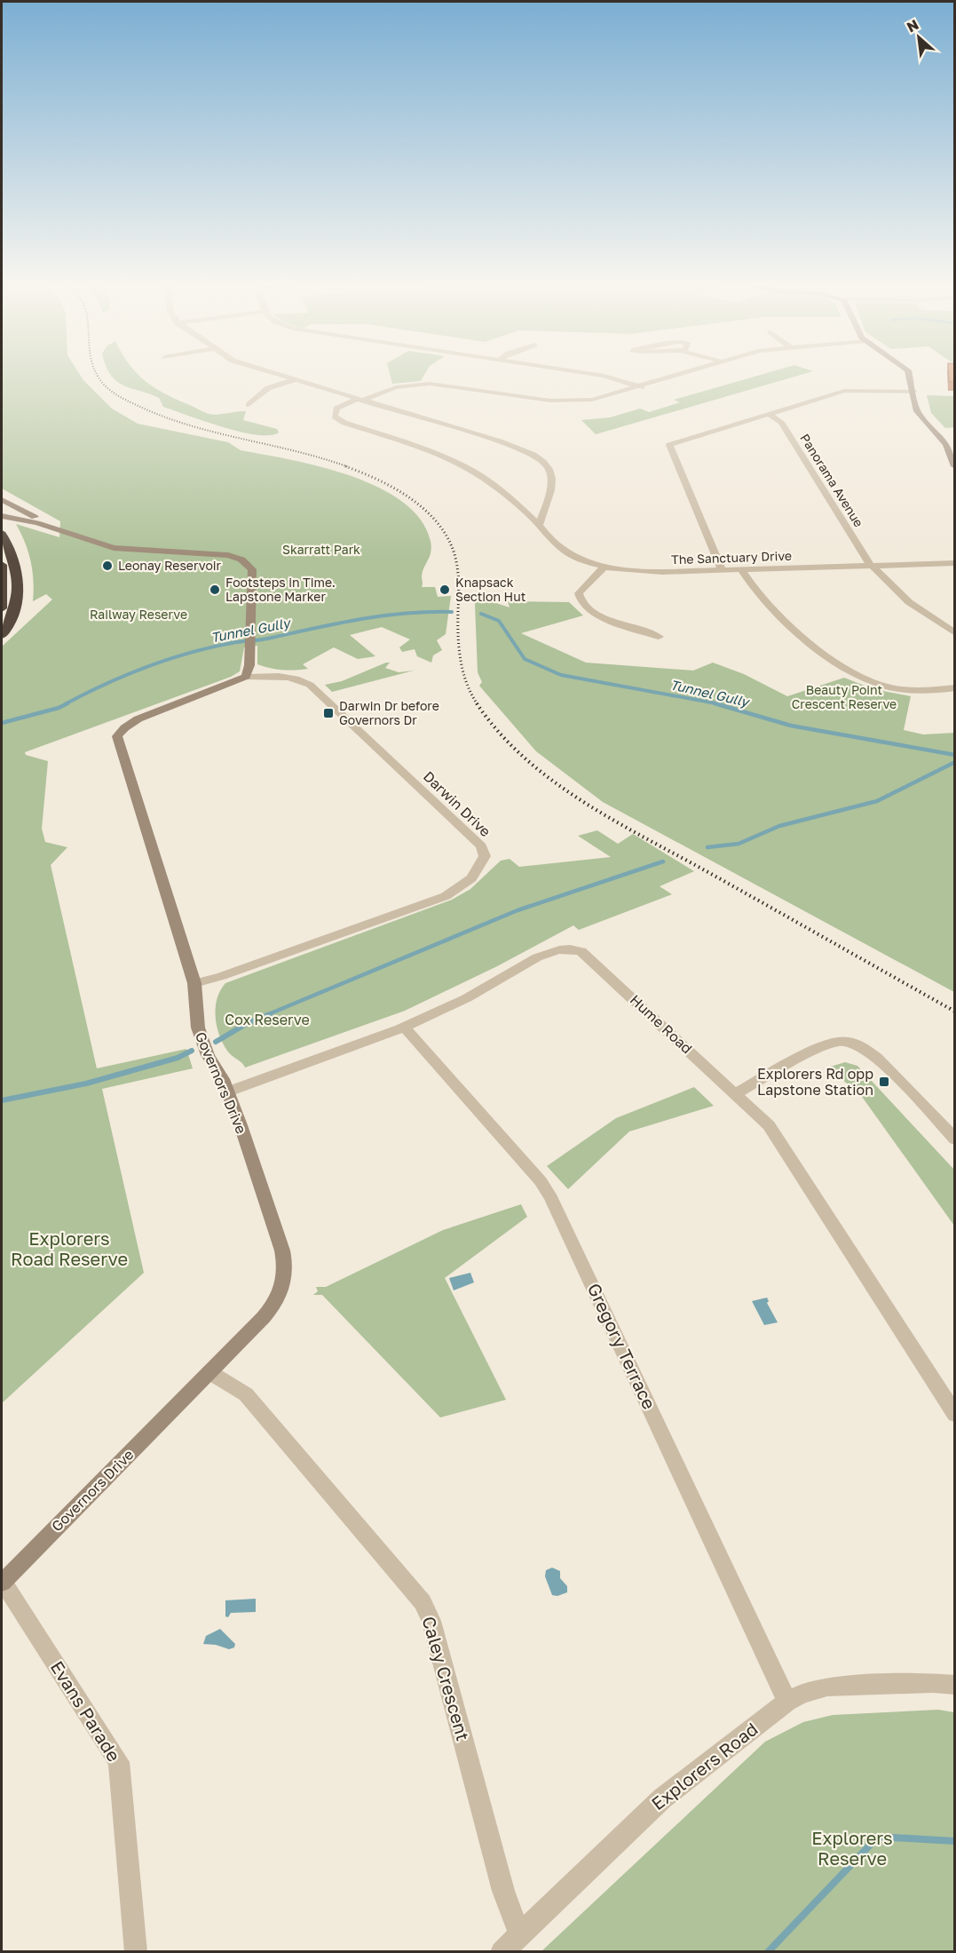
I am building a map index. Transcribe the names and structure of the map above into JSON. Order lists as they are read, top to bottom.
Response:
{
  "streets": {
    "main road": ["Governors Drive"],
    "street": [
      "Panorama Avenue",
      "The Sanctuary Drive",
      "Darwin Drive",
      "Hume Road",
      "Gregory Terrace",
      "Caley Crescent",
      "Evans Parade",
      "Explorers Road"
    ]
  },
  "crossings": [
    ["Panorama Avenue", "The Sanctuary Drive"],
    ["Darwin Drive", "Governors Drive"],
    ["Hume Road", "Governors Drive"],
    ["Hume Road", "Gregory Terrace"],
    ["Governors Drive", "Caley Crescent"],
    ["Governors Drive", "Evans Parade"],
    ["Gregory Terrace", "Explorers Road"],
    ["Caley Crescent", "Explorers Road"]
  ],
  "water": ["Tunnel Gully"],
  "parks": [
    "Skarratt Park",
    "Railway Reserve",
    "Beauty Point Crescent Reserve",
    "Cox Reserve",
    "Explorers Road Reserve",
    "Explorers Reserve"
  ],
  "places": {
    "other": ["Leonay Reservoir", "Footsteps in Time. Lapstone Marker", "Knapsack Section Hut"],
    "transit": ["Darwin Dr before Governors Dr", "Explorers Rd opp Lapstone Station"]
  },
  "north": "top left"
}
